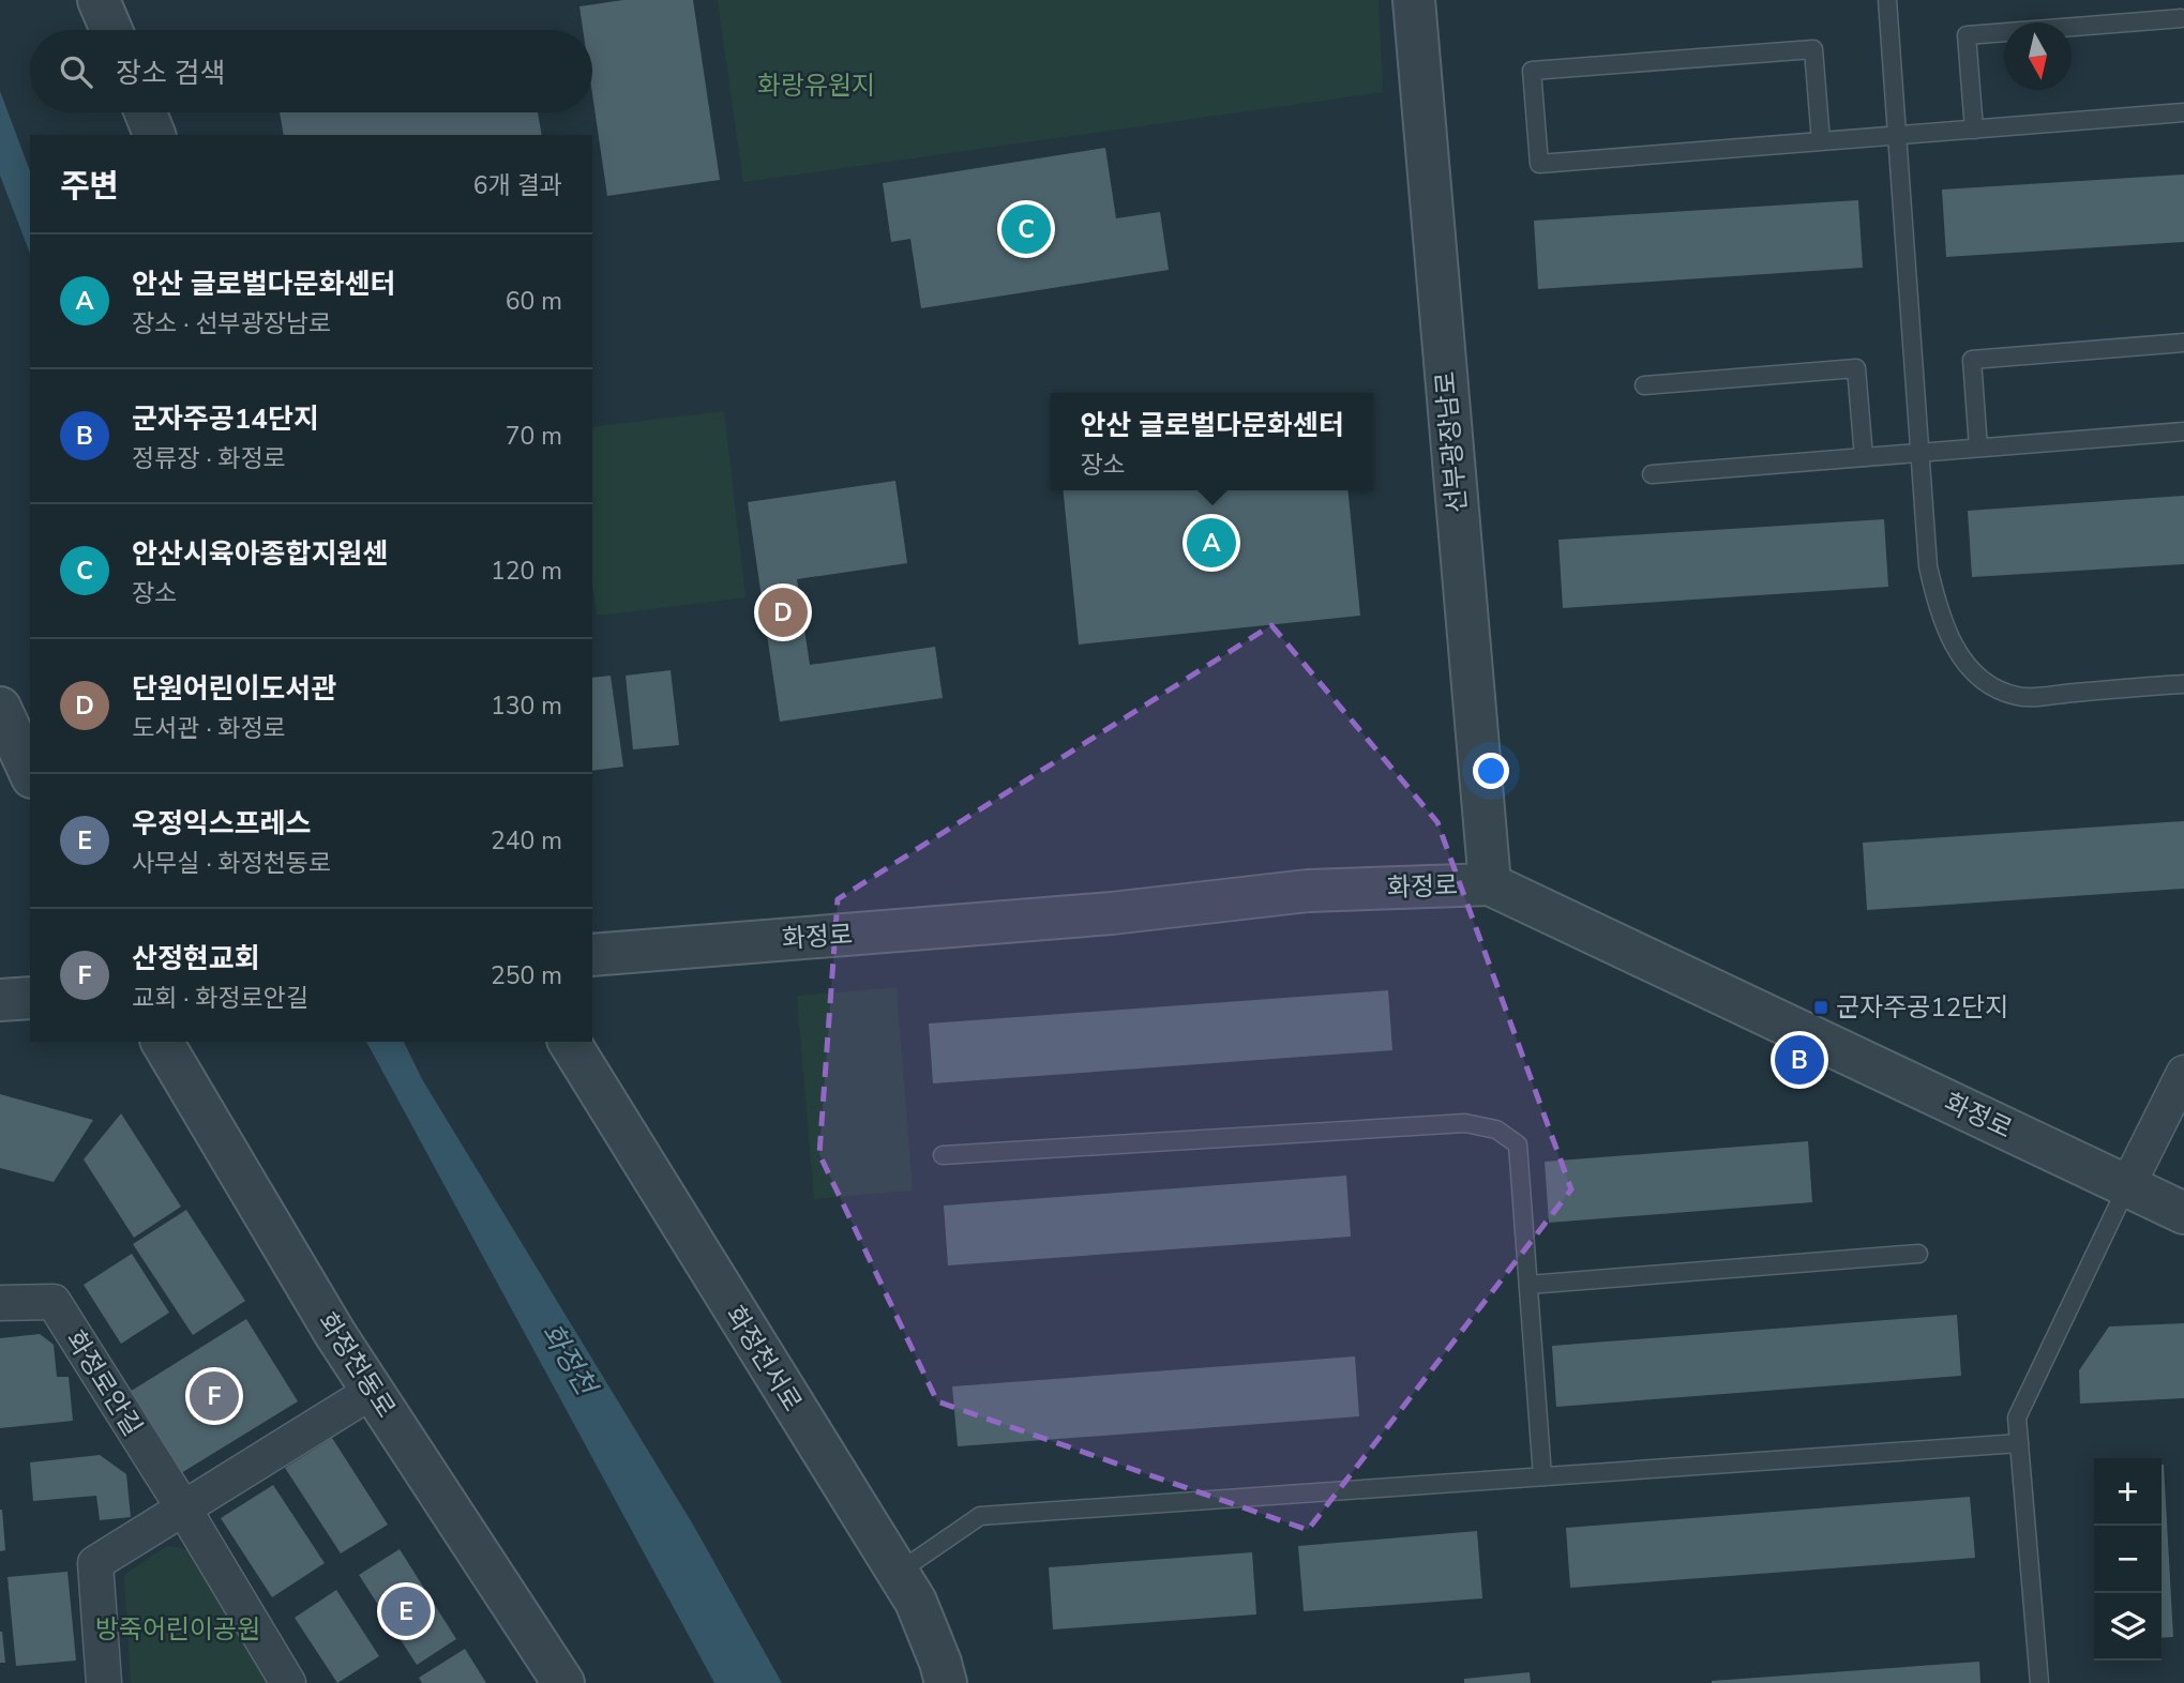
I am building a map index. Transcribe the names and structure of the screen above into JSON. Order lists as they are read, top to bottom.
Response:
{
  "streets": {
    "street": [
      "선부광장남로",
      "화정로",
      "화정천서로",
      "화정천동로",
      "화정로안길"
    ]
  },
  "crossings": [
    ["선부광장남로", "화정로"]
  ],
  "water": ["화정천"],
  "parks": ["화랑유원지", "방죽어린이공원"],
  "places": {
    "transit": ["군자주공12단지"]
  },
  "north": "bottom",
  "page": {
    "search": "장소 검색",
    "heading": ["주변", "6개 결과"],
    "pins": [
      "C",
      "A",
      "D",
      "B",
      "F",
      "E"
    ],
    "list": [
      {
        "mark": "A",
        "name": "안산 글로벌다문화센터",
        "note": "장소 · 선부광장남로",
        "value": "60 m"
      },
      {
        "mark": "B",
        "name": "군자주공14단지",
        "note": "정류장 · 화정로",
        "value": "70 m"
      },
      {
        "mark": "C",
        "name": "안산시육아종합지원센",
        "note": "장소",
        "value": "120 m"
      },
      {
        "mark": "D",
        "name": "단원어린이도서관",
        "note": "도서관 · 화정로",
        "value": "130 m"
      },
      {
        "mark": "E",
        "name": "우정익스프레스",
        "note": "사무실 · 화정천동로",
        "value": "240 m"
      },
      {
        "mark": "F",
        "name": "산정현교회",
        "note": "교회 · 화정로안길",
        "value": "250 m"
      }
    ],
    "popup": ["안산 글로벌다문화센터", "장소"],
    "map_buttons": ["+", "−"]
  }
}
